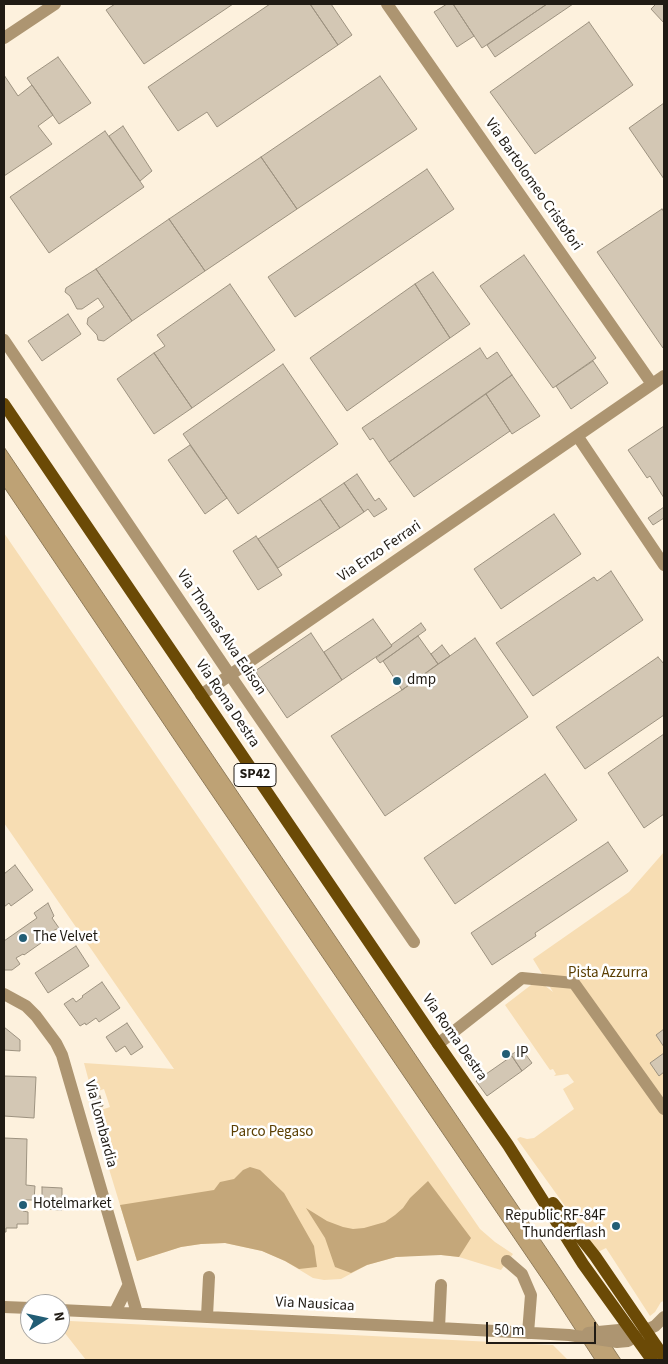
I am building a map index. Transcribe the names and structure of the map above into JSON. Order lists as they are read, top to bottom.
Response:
{
  "streets": {
    "main road": ["Via Roma Destra", "SP42"],
    "street": [
      "Via Bartolomeo Cristofori",
      "Via Enzo Ferrari",
      "Via Thomas Alva Edison",
      "Via Lombardia",
      "Via Nausicaa"
    ]
  },
  "crossings": [
    ["Via Bartolomeo Cristofori", "Via Enzo Ferrari"],
    ["Via Enzo Ferrari", "Via Thomas Alva Edison"],
    ["Via Enzo Ferrari", "Via Roma Destra"],
    ["Via Roma Destra", "Via Nausicaa"],
    ["Via Lombardia", "Via Nausicaa"]
  ],
  "parks": ["Pista Azzurra", "Parco Pegaso"],
  "places": [
    "dmp",
    "The Velvet",
    "IP",
    "Hotelmarket",
    "Republic RF-84F Thunderflash"
  ],
  "scale_bar": "50 m",
  "north": "right"
}
